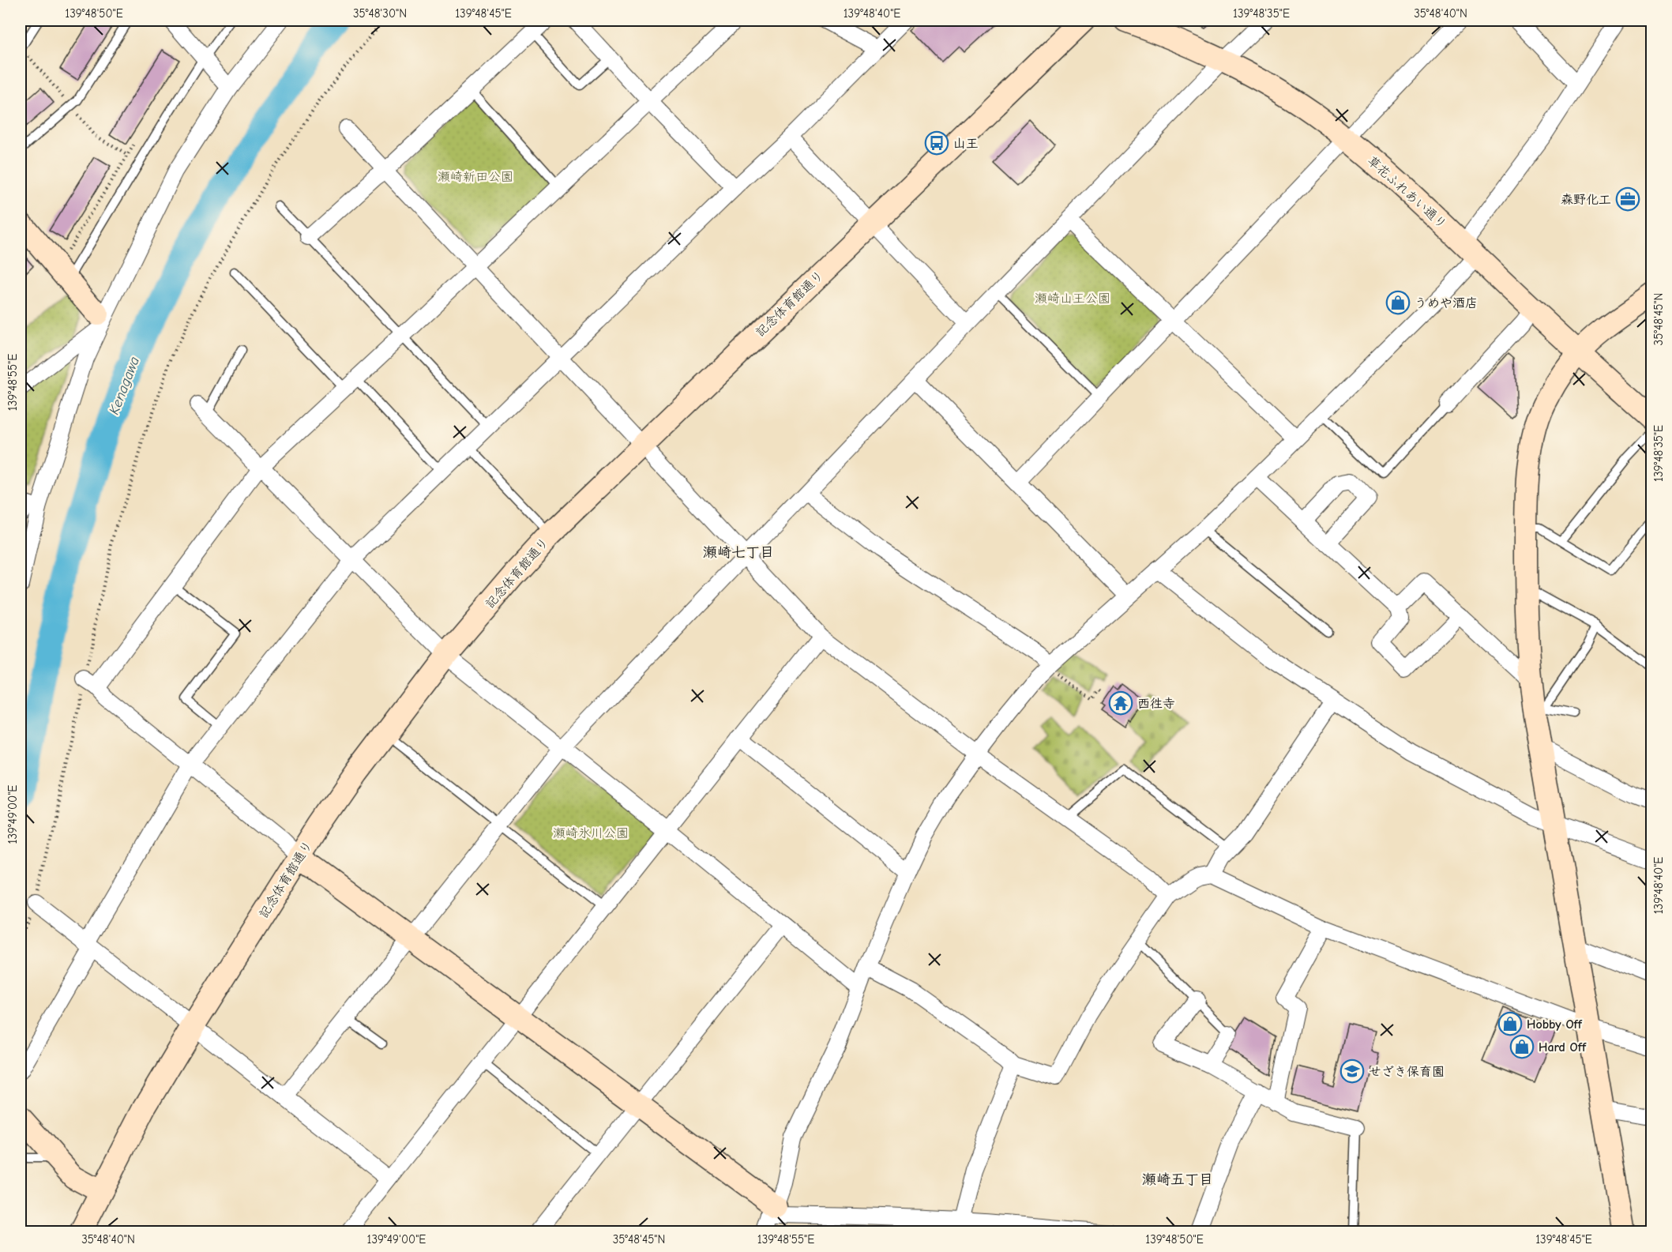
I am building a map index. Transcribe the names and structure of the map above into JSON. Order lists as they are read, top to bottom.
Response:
{
  "streets": {
    "street": ["草花ふれあい通り", "記念体育館通り"]
  },
  "districts": ["瀬崎七丁目", "瀬崎五丁目"],
  "water": ["Kenagawa"],
  "parks": ["瀬崎新田公園", "瀬崎山王公園", "瀬崎氷川公園"],
  "places": {
    "bus stop": ["山王"],
    "office": ["森野化工"],
    "shop": ["うめや酒店", "Hobby Off", "Hard Off"],
    "temple": ["西徃寺"],
    "school or university": ["せざき保育園"]
  },
  "coordinates": [
    "139°48'50\"E",
    "35°48'30\"N",
    "139°48'45\"E",
    "139°48'40\"E",
    "139°48'35\"E",
    "35°48'40\"N",
    "35°48'45\"N",
    "139°48'55\"E",
    "139°49'00\"E"
  ]
}
